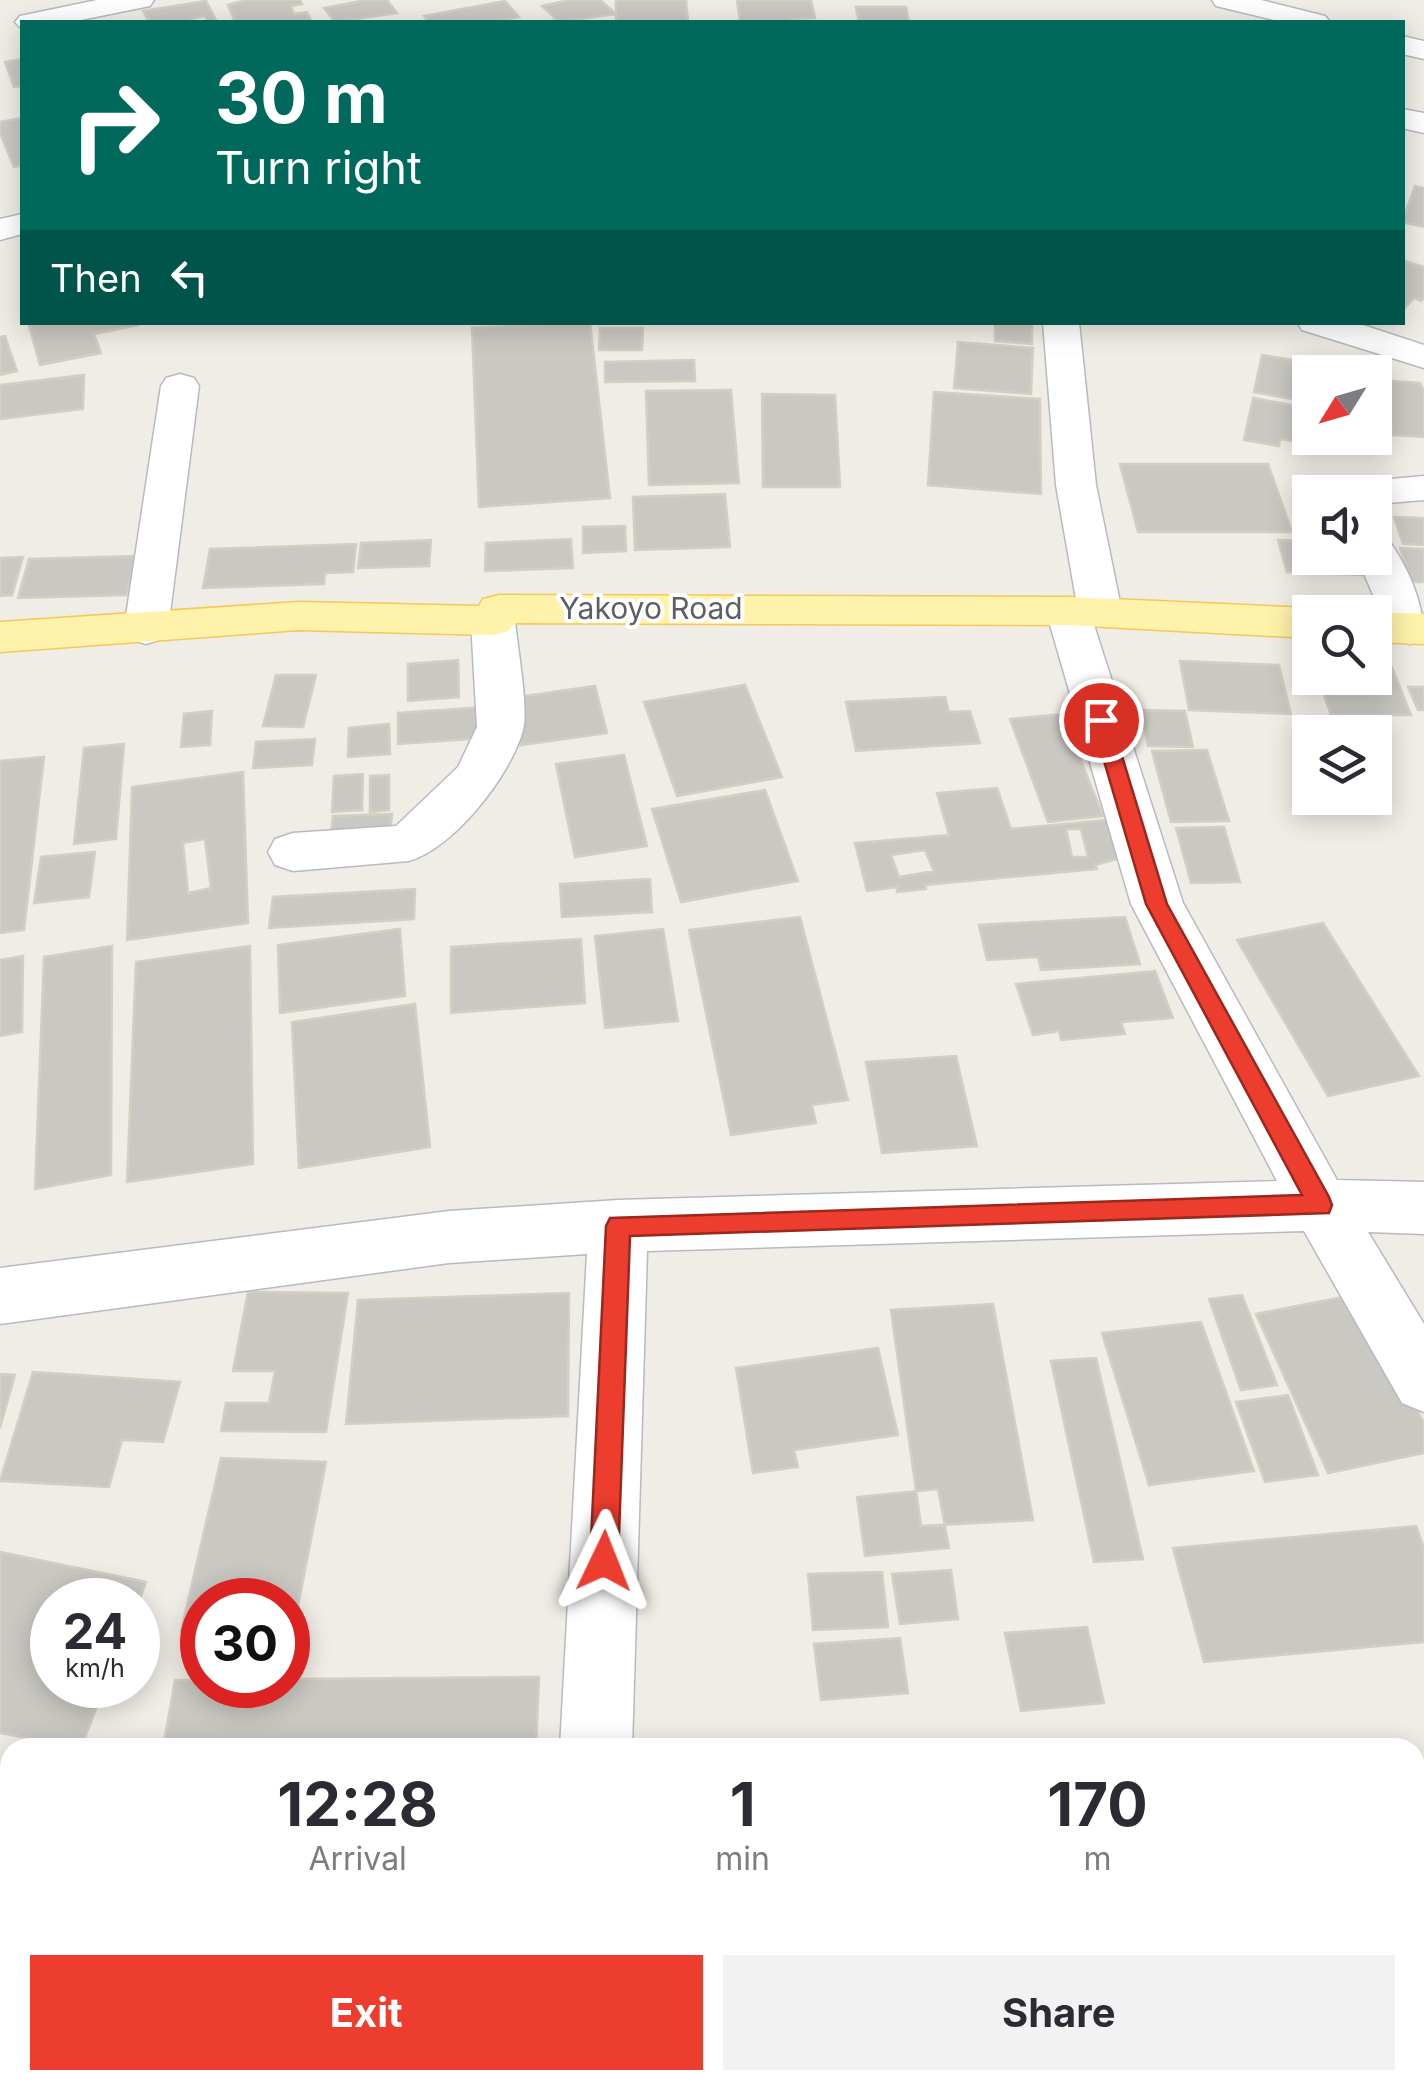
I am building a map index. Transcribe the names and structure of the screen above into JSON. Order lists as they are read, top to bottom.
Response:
{
  "streets": {
    "main road": ["Yakoyo Road"]
  },
  "north": "bottom left",
  "page": {
    "turn": ["30 m", "Turn right"],
    "then": "Then",
    "speed": "24 km/h",
    "limit": "30",
    "eta": [
      "12:28",
      "Arrival",
      "1",
      "min",
      "170",
      "m"
    ],
    "buttons": ["Exit", "Share"]
  }
}
